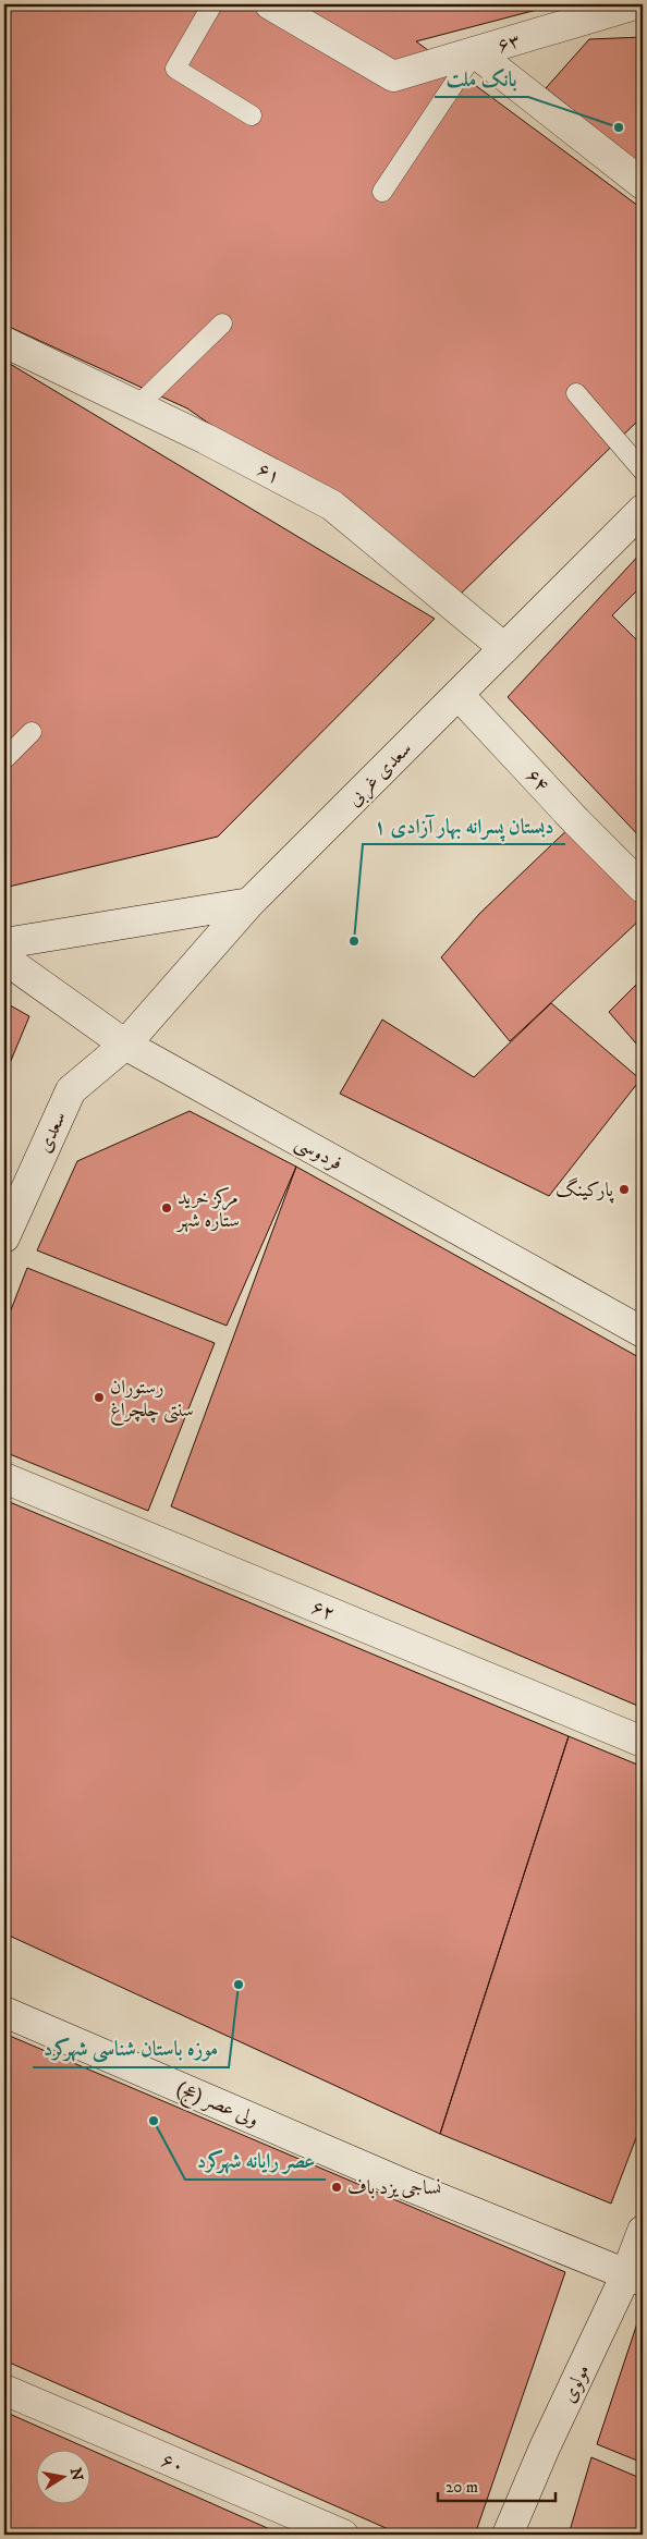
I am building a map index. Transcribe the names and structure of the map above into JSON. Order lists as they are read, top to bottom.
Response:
{
  "streets": {
    "main road": [
      "۶۳",
      "۶۱",
      "سعدی غربی",
      "۶۴",
      "سعدی",
      "فردوسی",
      "۶۲",
      "ولی عصر (عج)",
      "مولوی",
      "۶۰"
    ]
  },
  "crossings": [
    ["۶۱", "سعدی غربی"],
    ["سعدی غربی", "۶۴"],
    ["سعدی غربی", "سعدی"],
    ["سعدی غربی", "فردوسی"],
    ["سعدی", "فردوسی"],
    ["ولی عصر (عج)", "مولوی"]
  ],
  "places": [
    "بانک ملت",
    "دبستان پسرانه بهار آزادی ۱",
    "پارکینگ",
    "مرکز خرید ستاره شهر",
    "رستوران سنتی چلچراغ",
    "موزه باستان شناسی شهرکرد",
    "عصر رایانه شهرکرد",
    "نساجی یزد باف"
  ],
  "scale_bar": "20 m",
  "north": "right"
}
